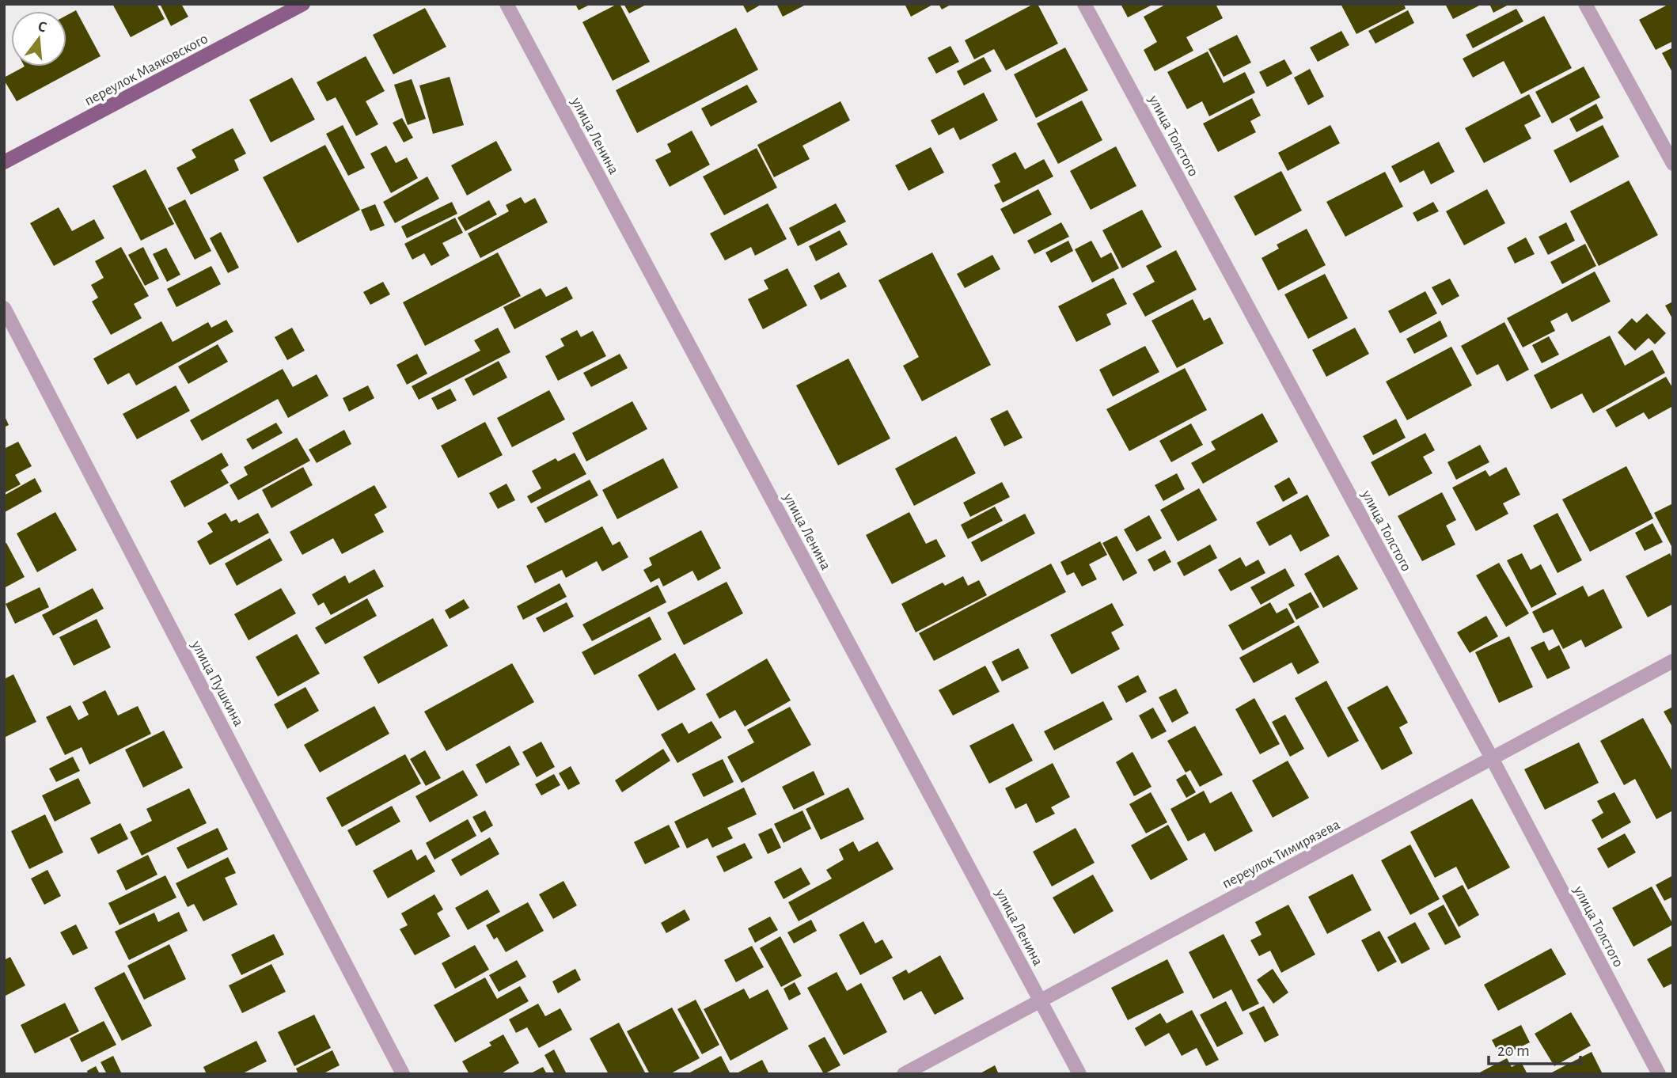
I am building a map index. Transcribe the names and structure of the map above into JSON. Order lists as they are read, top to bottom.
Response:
{
  "streets": {
    "main road": ["переулок Маяковского"],
    "street": [
      "улица Ленина",
      "улица Толстого",
      "улица Пушкина",
      "переулок Тимирязева"
    ]
  },
  "crossings": [
    ["улица Ленина", "переулок Тимирязева"],
    ["улица Толстого", "переулок Тимирязева"]
  ],
  "scale_bar": "20 m",
  "north": "top"
}
